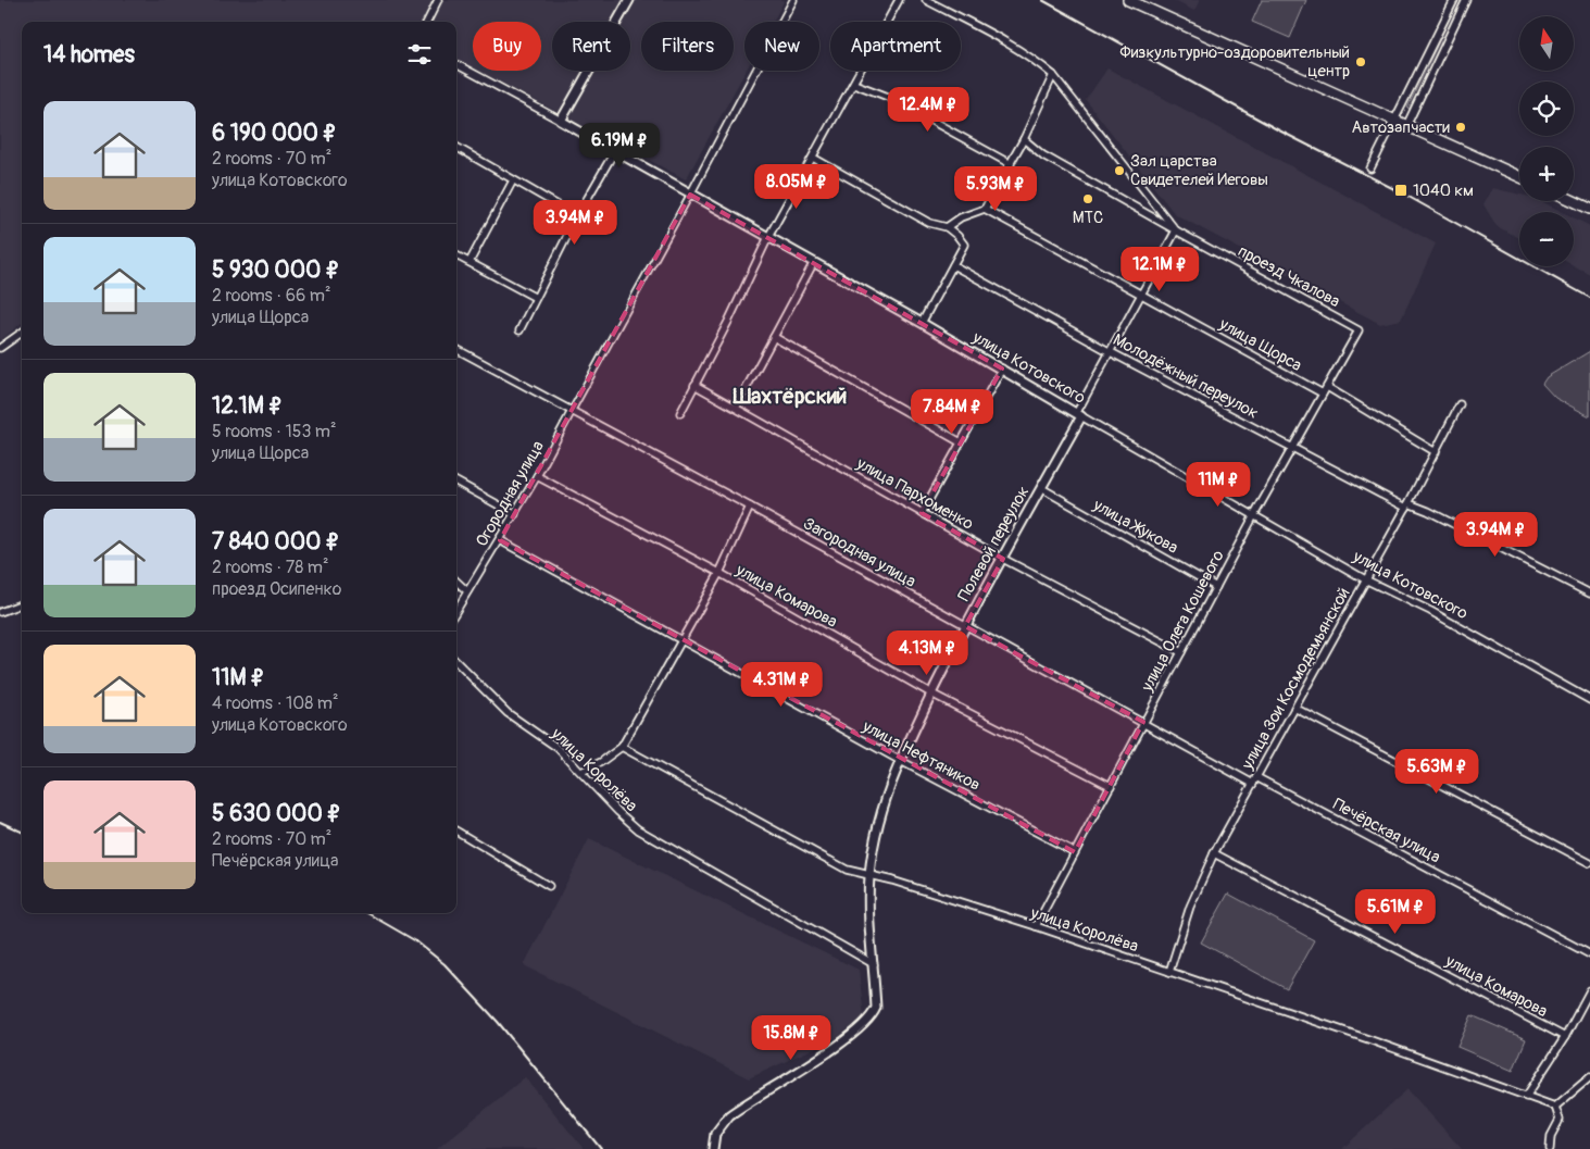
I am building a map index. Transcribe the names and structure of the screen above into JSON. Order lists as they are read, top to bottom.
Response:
{
  "streets": {
    "street": [
      "проезд Чкалова",
      "улица Щорса",
      "улица Котовского",
      "Молодёжный переулок",
      "Огородная улица",
      "улица Пархоменко",
      "улица Жукова",
      "Полевой переулок",
      "Загородная улица",
      "улица Комарова",
      "улица Олега Кошевого",
      "улица Зои Космодемьянской",
      "улица Нефтяников",
      "улица Королёва",
      "Печёрская улица"
    ]
  },
  "crossings": [
    ["проезд Чкалова", "Полевой переулок"],
    ["проезд Чкалова", "улица Олега Кошевого"],
    ["улица Щорса", "Полевой переулок"],
    ["улица Щорса", "улица Олега Кошевого"],
    ["улица Котовского", "Полевой переулок"],
    ["улица Котовского", "улица Олега Кошевого"],
    ["улица Котовского", "улица Зои Космодемьянской"],
    ["Молодёжный переулок", "Полевой переулок"],
    ["Молодёжный переулок", "улица Олега Кошевого"],
    ["Молодёжный переулок", "улица Зои Космодемьянской"],
    ["Огородная улица", "Загородная улица"],
    ["Огородная улица", "улица Комарова"],
    ["Огородная улица", "улица Нефтяников"],
    ["улица Пархоменко", "Полевой переулок"],
    ["улица Пархоменко", "улица Олега Кошевого"],
    ["улица Жукова", "Полевой переулок"],
    ["улица Жукова", "улица Олега Кошевого"],
    ["Полевой переулок", "Загородная улица"],
    ["Полевой переулок", "улица Комарова"],
    ["Полевой переулок", "улица Нефтяников"],
    ["Полевой переулок", "улица Королёва"],
    ["Загородная улица", "улица Олега Кошевого"],
    ["Загородная улица", "улица Зои Космодемьянской"],
    ["Загородная улица", "Печёрская улица"],
    ["улица Комарова", "улица Олега Кошевого"],
    ["улица Комарова", "улица Зои Космодемьянской"],
    ["улица Олега Кошевого", "улица Нефтяников"],
    ["улица Олега Кошевого", "улица Королёва"],
    ["улица Зои Космодемьянской", "улица Королёва"],
    ["улица Зои Космодемьянской", "Печёрская улица"]
  ],
  "districts": ["Шахтёрский"],
  "places": {
    "other": [
      "Физкультурно-оздоровительный центр",
      "Автозапчасти",
      "Зал царства Свидетелей Иеговы",
      "МТС"
    ],
    "transit": ["1040 км"]
  },
  "north": "top",
  "page": {
    "map_buttons": ["+", "−"],
    "chip": [
      "Buy",
      "Rent",
      "Filters",
      "New",
      "Apartment"
    ],
    "heading": "14 homes",
    "price": [
      "12.4M ₽",
      "6.19M ₽",
      "8.05M ₽",
      "5.93M ₽",
      "3.94M ₽",
      "12.1M ₽",
      "7.84M ₽",
      "11M ₽",
      "3.94M ₽",
      "4.13M ₽",
      "4.31M ₽",
      "5.63M ₽",
      "5.61M ₽",
      "15.8M ₽"
    ],
    "list": [
      {
        "name": "6 190 000 ₽",
        "note": "2 rooms · 70 m² · улица Котовского"
      },
      {
        "name": "5 930 000 ₽",
        "note": "2 rooms · 66 m² · улица Щорса"
      },
      {
        "name": "12.1M ₽",
        "note": "5 rooms · 153 m² · улица Щорса"
      },
      {
        "name": "7 840 000 ₽",
        "note": "2 rooms · 78 m² · проезд Осипенко"
      },
      {
        "name": "11M ₽",
        "note": "4 rooms · 108 m² · улица Котовского"
      },
      {
        "name": "5 630 000 ₽",
        "note": "2 rooms · 70 m² · Печёрская улица"
      }
    ]
  }
}
